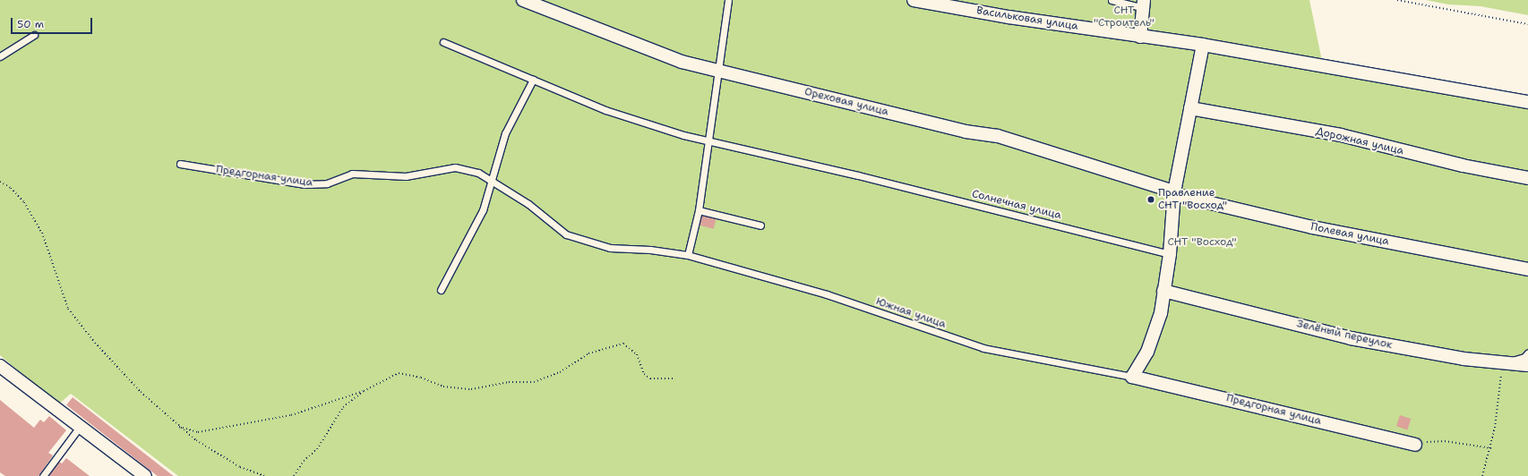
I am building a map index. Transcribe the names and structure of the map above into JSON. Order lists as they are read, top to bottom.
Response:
{
  "streets": {
    "street": [
      "Васильковая улица",
      "Ореховая улица",
      "Дорожная улица",
      "Предгорная улица",
      "Полевая улица",
      "Зелёный переулок"
    ],
    "lane": ["Солнечная улица", "Южная улица"]
  },
  "crossings": [
    ["Ореховая улица", "Полевая улица"],
    ["Предгорная улица", "Южная улица"]
  ],
  "parks": ["СНТ \"Строитель\"", "СНТ \"Восход\""],
  "places": ["Правление СНТ \"Восход\""],
  "scale_bar": "50 m"
}
